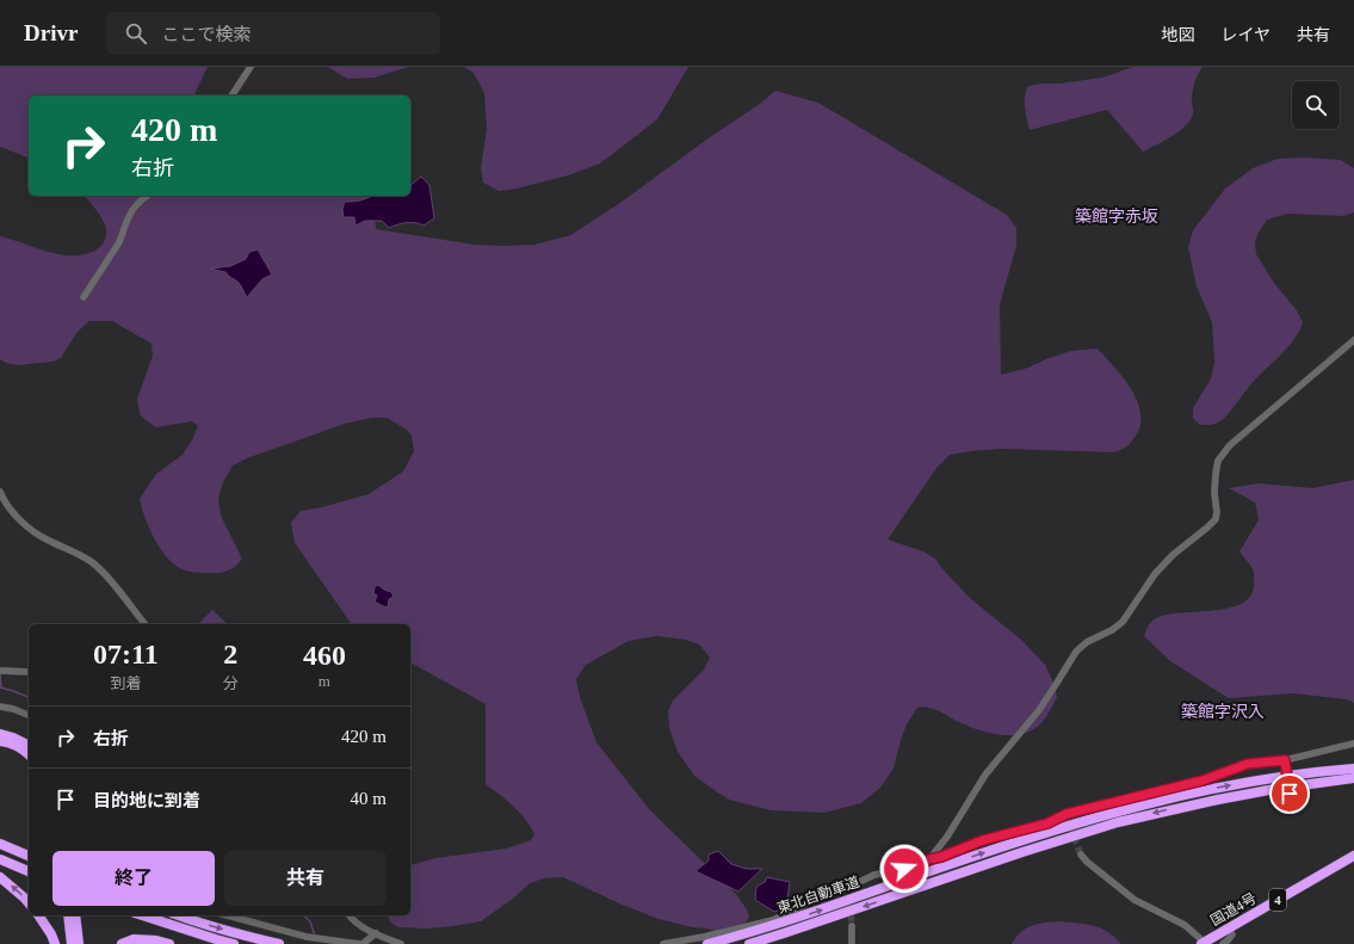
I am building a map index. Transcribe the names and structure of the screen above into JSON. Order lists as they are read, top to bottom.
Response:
{
  "streets": {
    "highway": ["東北自動車道", "4", "国道4号"]
  },
  "districts": ["築館字赤坂", "築館字沢入"],
  "page": {
    "header": "Drivr",
    "search": "ここで検索",
    "nav": ["地図", "レイヤ", "共有"],
    "turn": ["420 m", "右折"],
    "eta": [
      "07:11",
      "到着",
      "2",
      "分",
      "460",
      "m"
    ],
    "list": [
      {
        "name": "右折",
        "value": "420 m"
      },
      {
        "name": "目的地に到着",
        "value": "40 m"
      }
    ],
    "buttons": ["終了", "共有"]
  }
}
